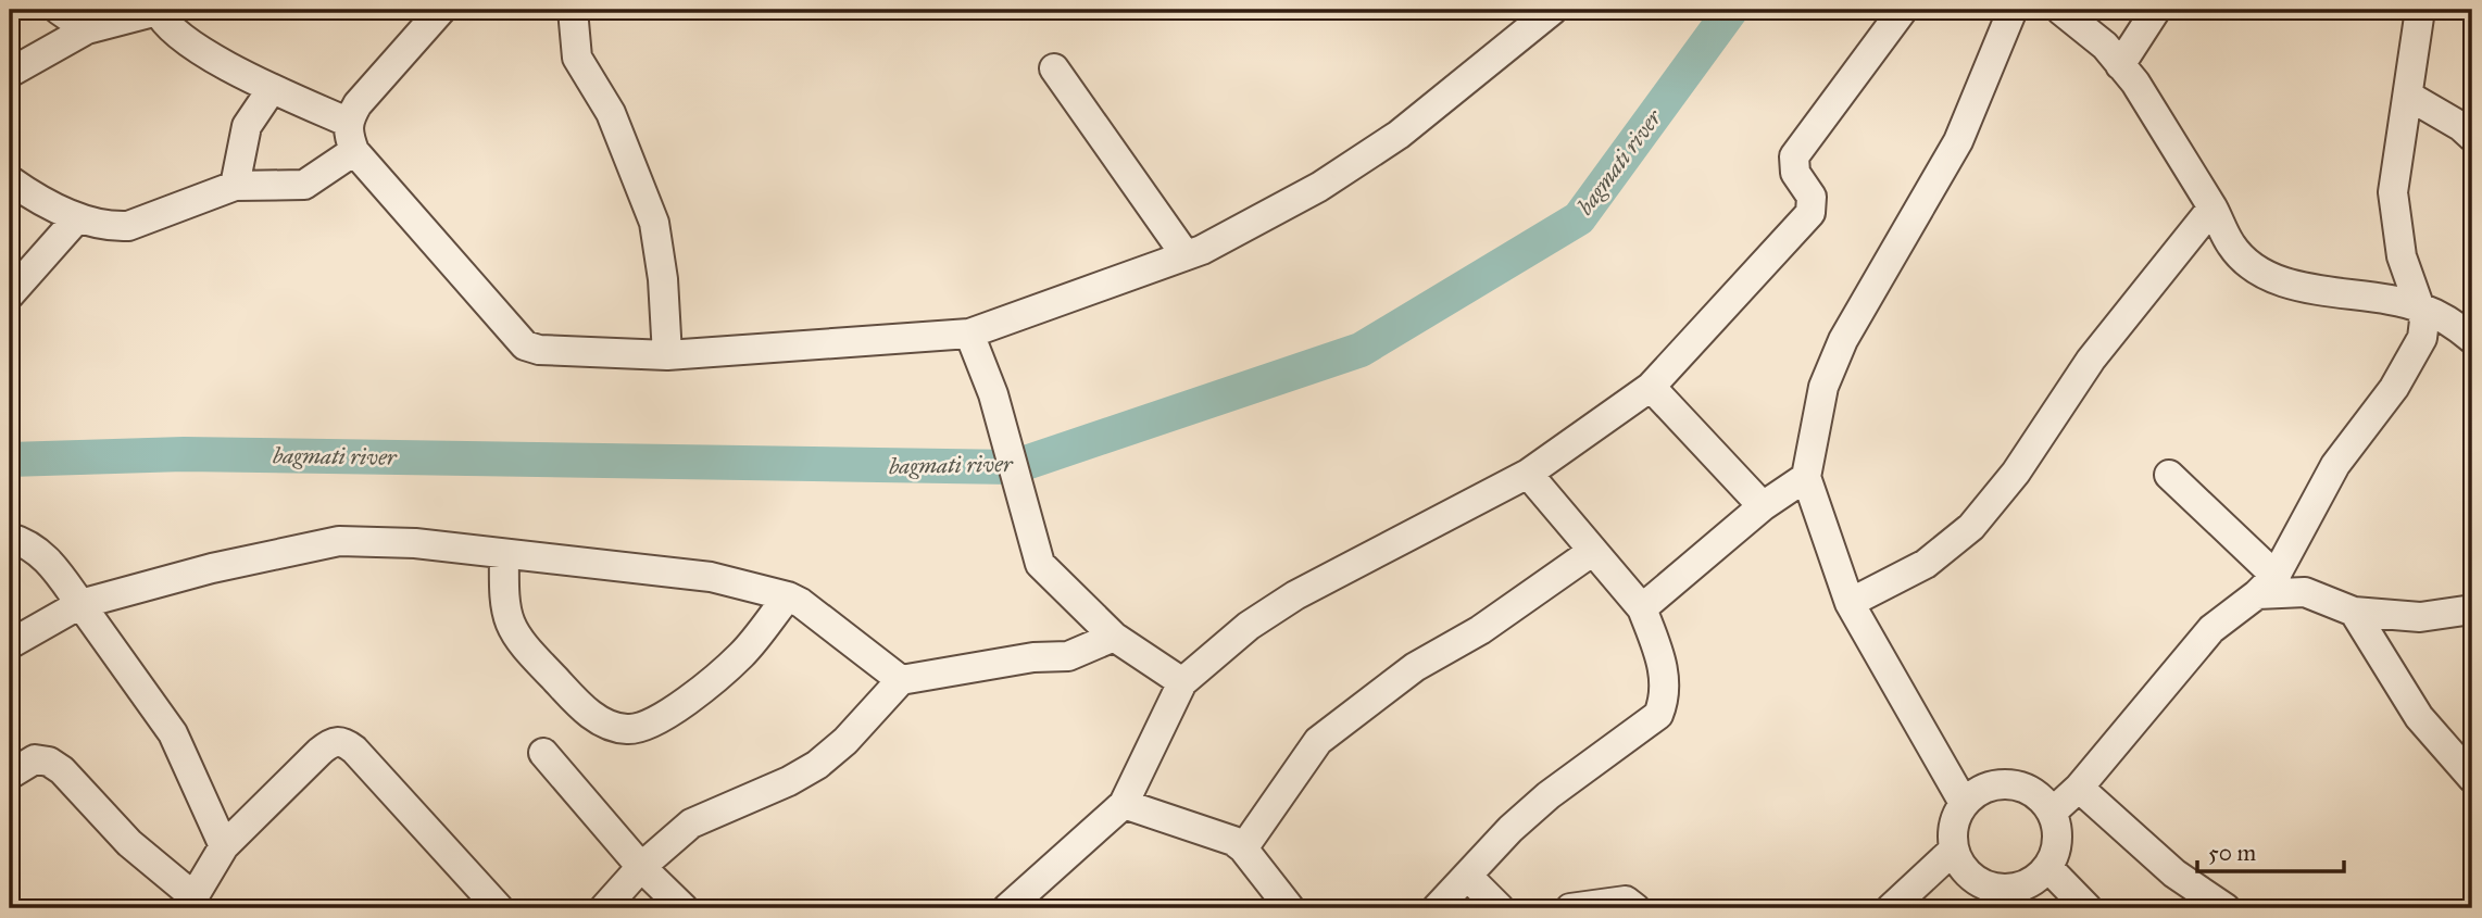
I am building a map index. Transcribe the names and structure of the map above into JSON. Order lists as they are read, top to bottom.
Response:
{
  "water": ["bagmati river"],
  "scale_bar": "50 m"
}
